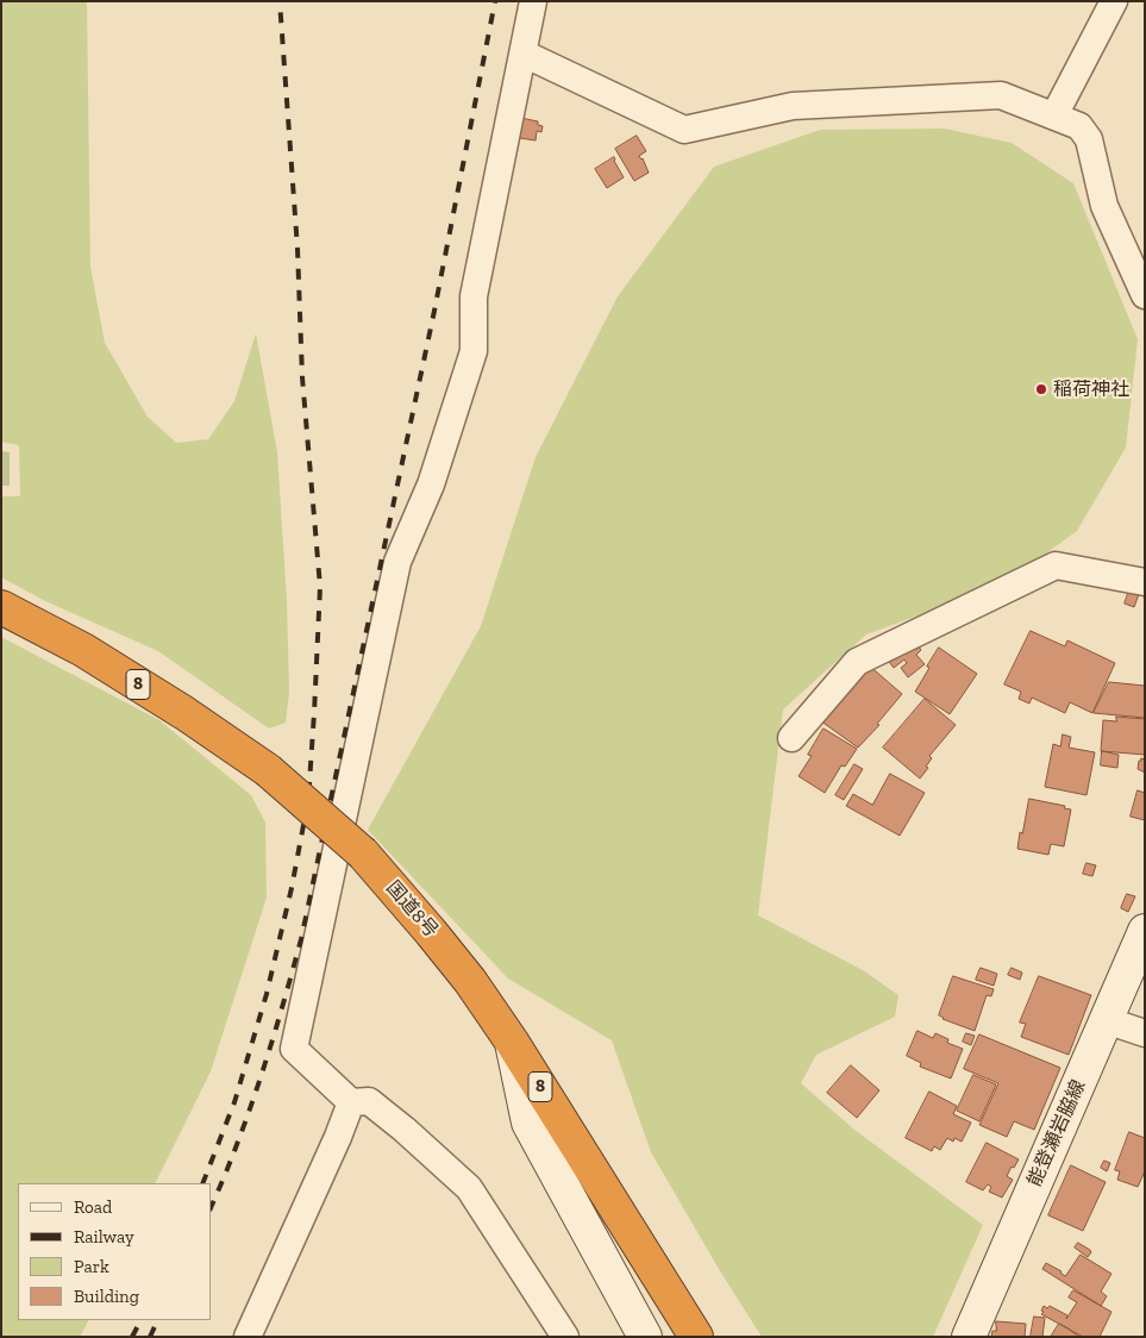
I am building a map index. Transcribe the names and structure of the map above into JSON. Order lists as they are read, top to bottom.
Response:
{
  "streets": {
    "highway": ["8", "国道8号"],
    "main road": ["能登瀬岩脇線"]
  },
  "places": ["稲荷神社"],
  "legend": [
    "Road",
    "Railway",
    "Park",
    "Building"
  ]
}
